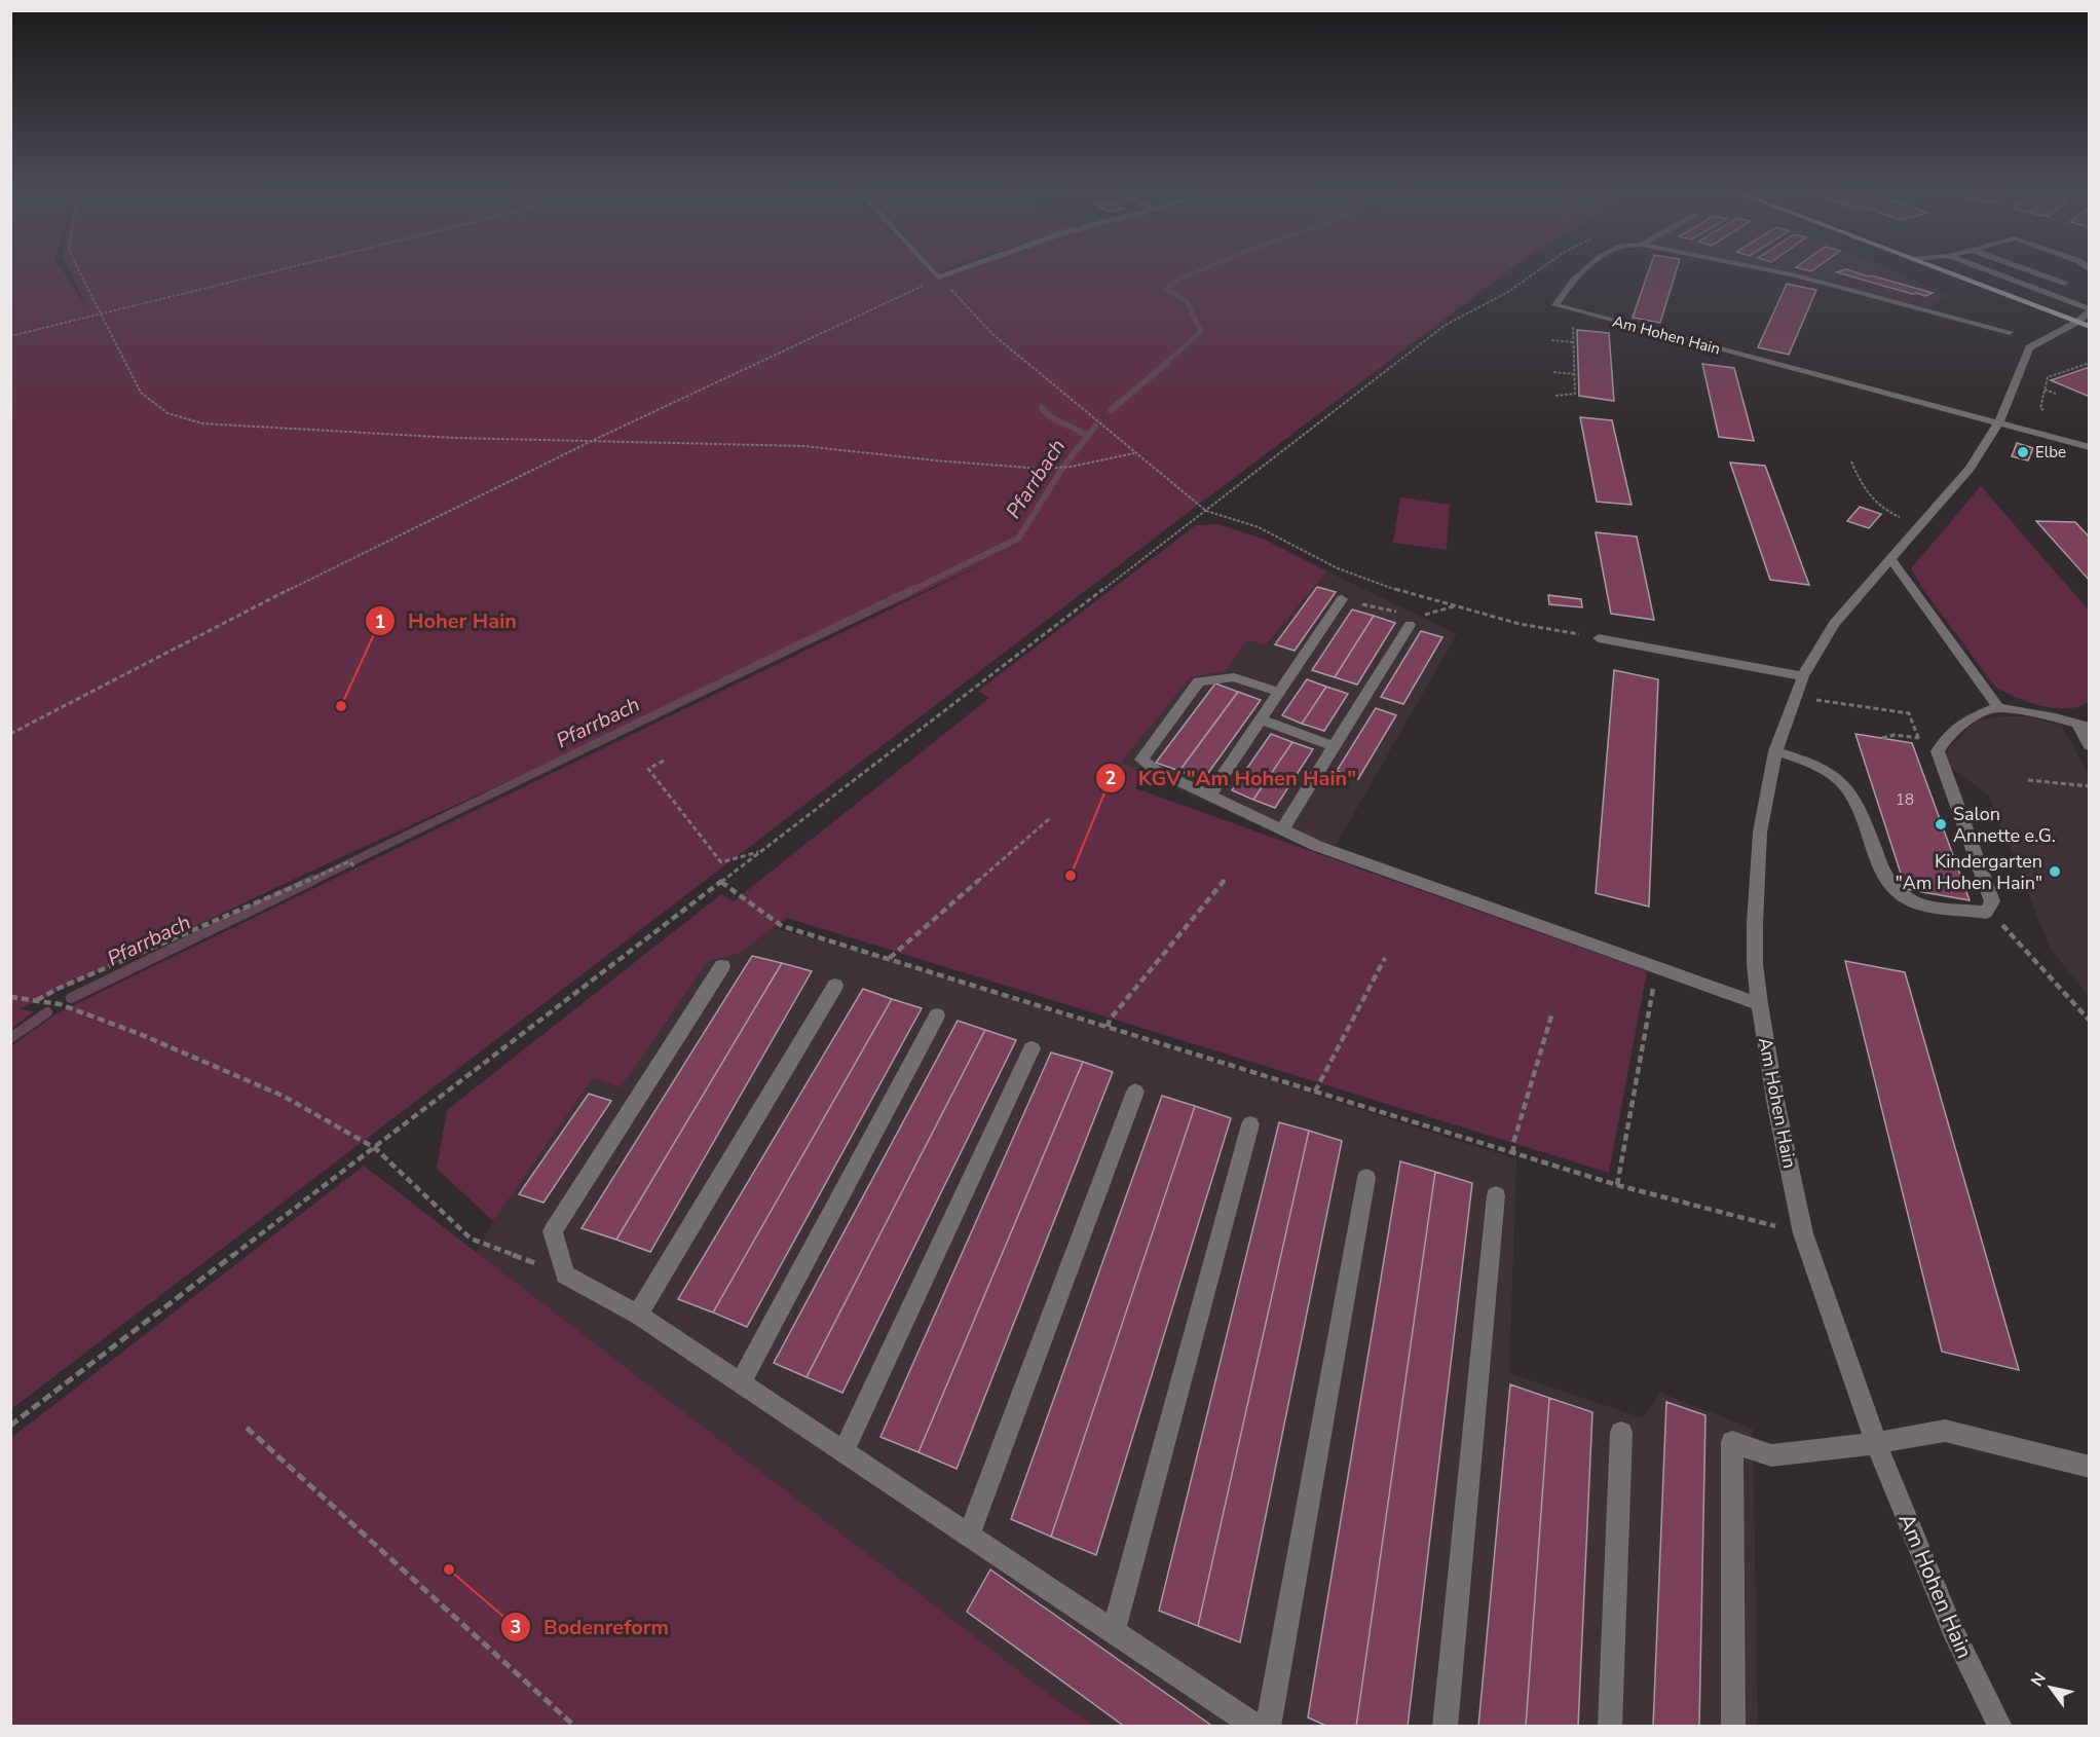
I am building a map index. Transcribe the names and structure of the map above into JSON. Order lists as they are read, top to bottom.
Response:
{
  "streets": {
    "street": ["Am Hohen Hain"]
  },
  "water": ["Pfarrbach"],
  "places": [
    "Elbe",
    "Hoher Hain",
    "Salon Annette e.G.",
    "Kindergarten \"Am Hohen Hain\"",
    "KGV \"Am Hohen Hain\"",
    "Bodenreform"
  ],
  "house_numbers": ["18"],
  "north": "top left"
}
